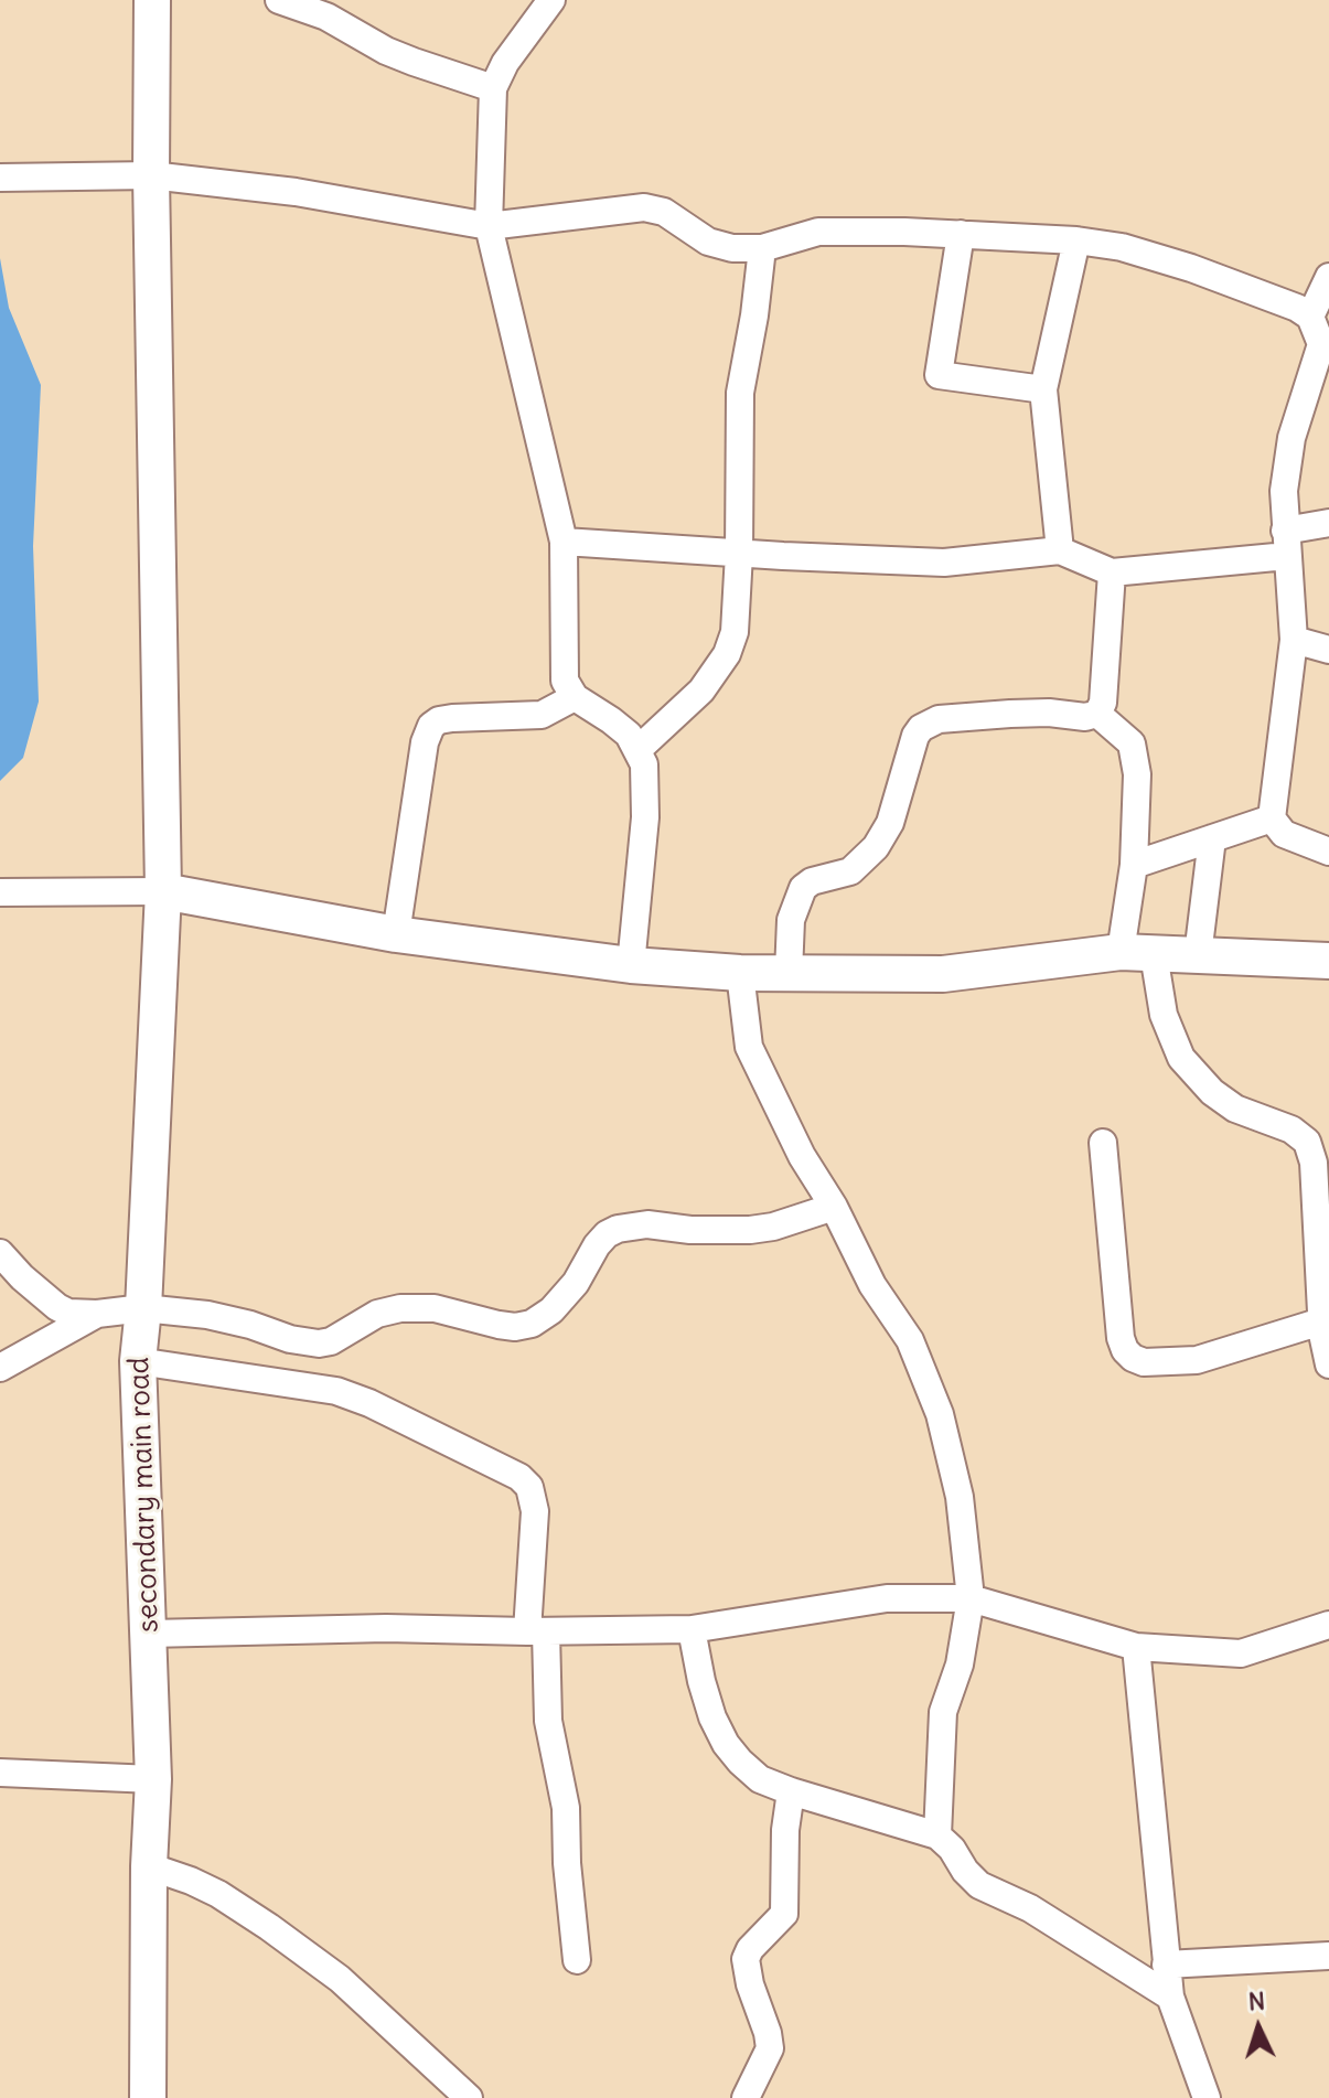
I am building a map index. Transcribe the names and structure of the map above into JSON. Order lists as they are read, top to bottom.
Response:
{
  "streets": {
    "main road": ["secondary main road"]
  },
  "north": "top"
}
